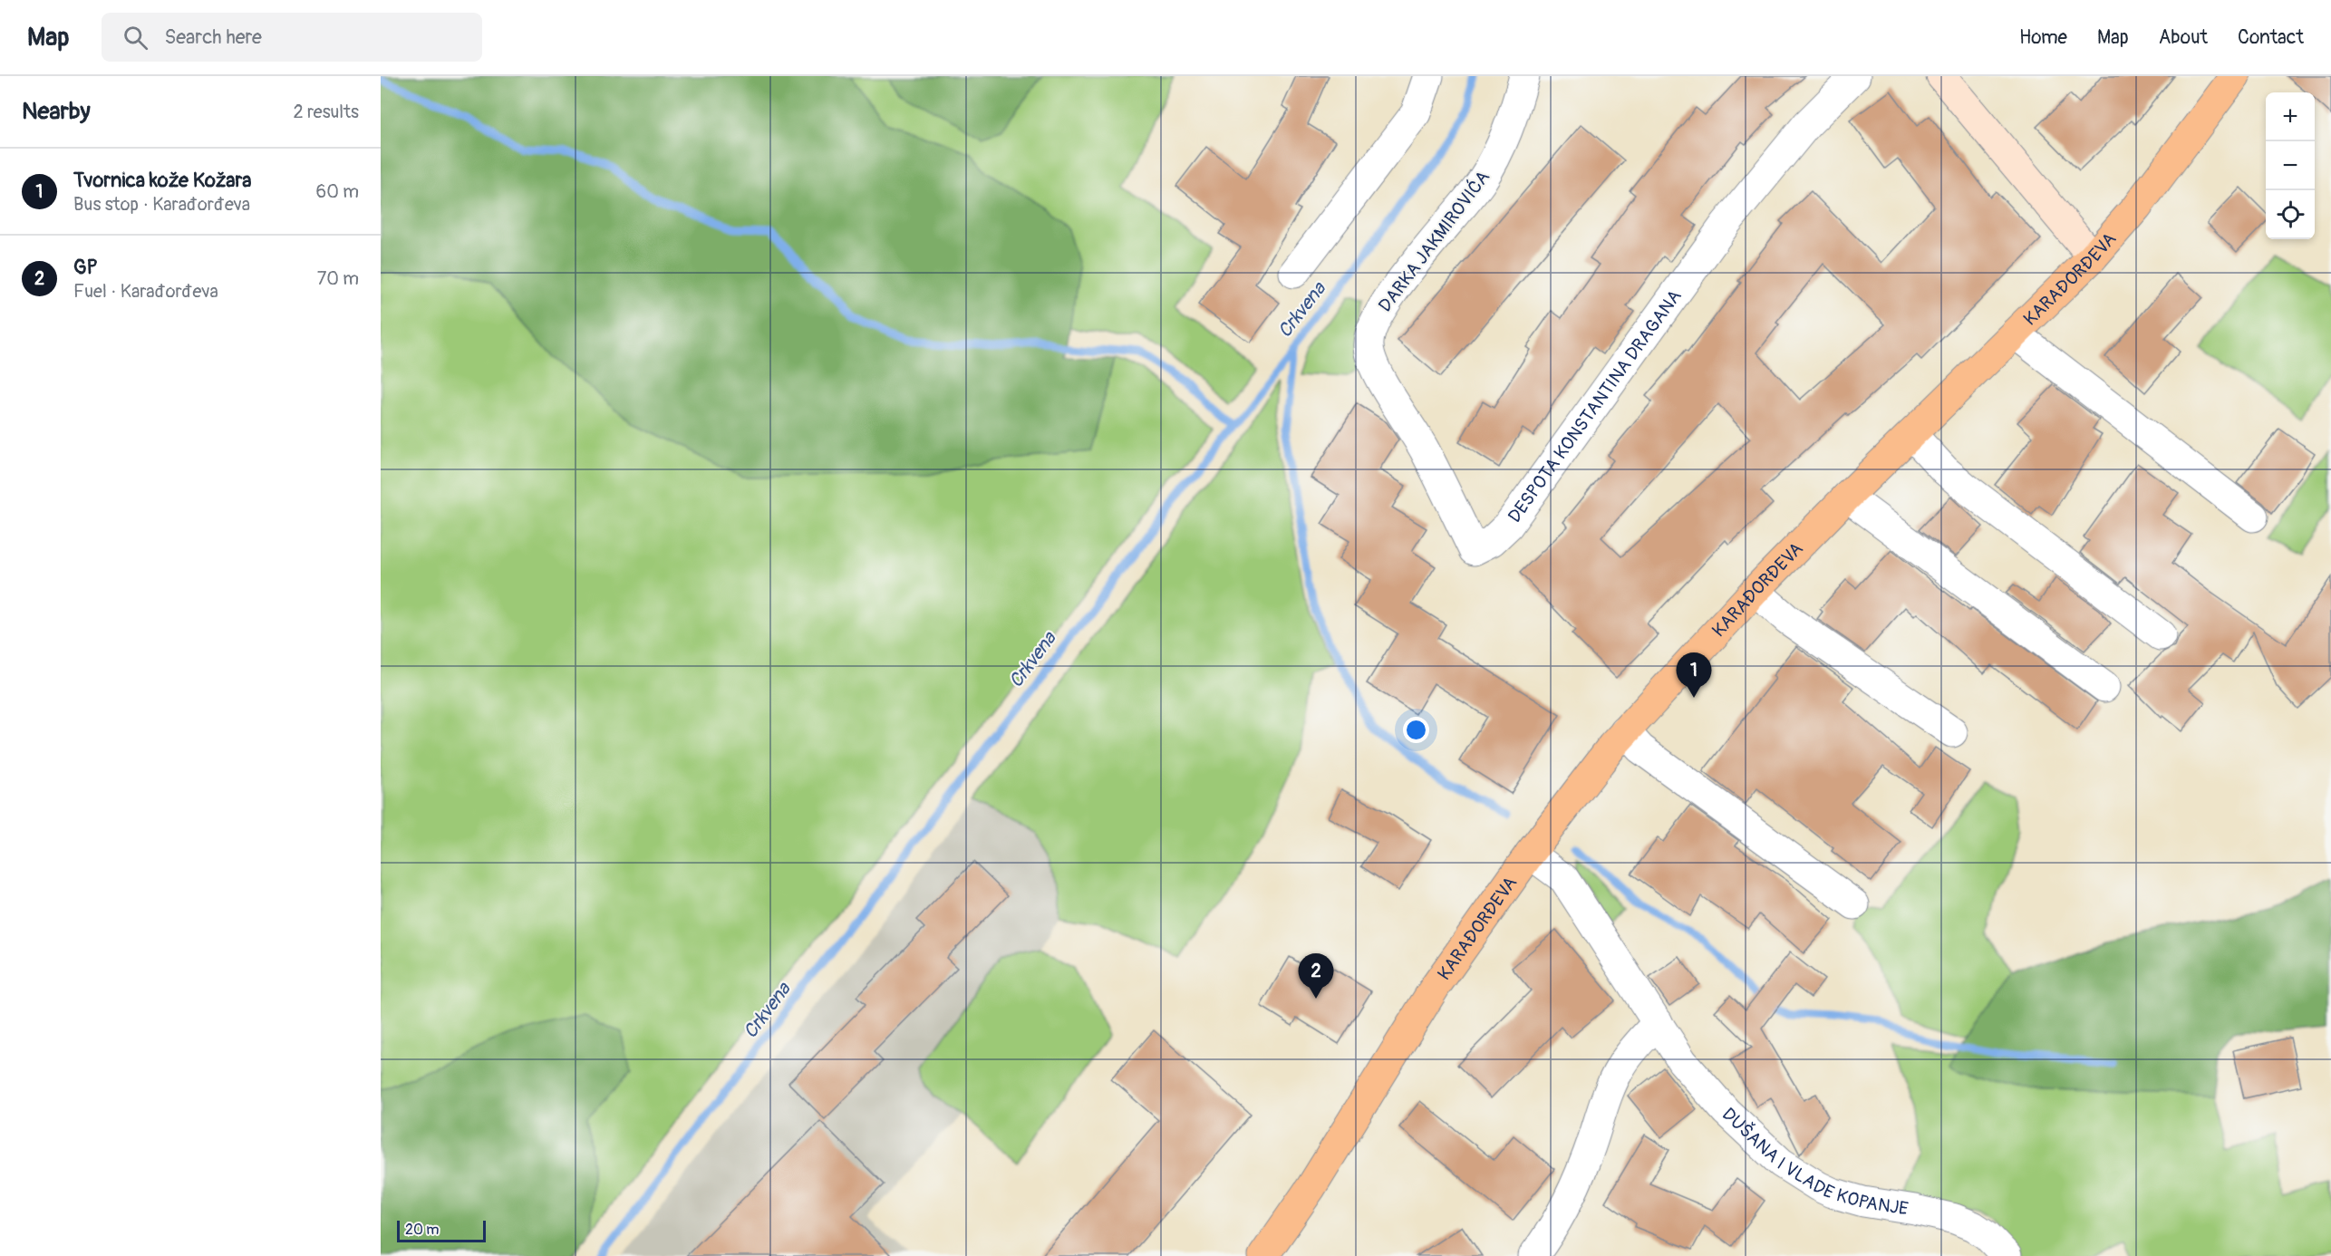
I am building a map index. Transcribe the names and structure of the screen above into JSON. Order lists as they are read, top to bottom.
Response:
{
  "streets": {
    "main road": ["KARAĐORĐEVA"],
    "street": ["DARKA JAKMIROVIĆA", "DESPOTA KONSTANTINA DRAGANA", "DUŠANA I VLADE KOPANJE"]
  },
  "crossings": [
    ["DARKA JAKMIROVIĆA", "DESPOTA KONSTANTINA DRAGANA"],
    ["KARAĐORĐEVA", "DUŠANA I VLADE KOPANJE"]
  ],
  "water": ["Crkvena"],
  "scale_bar": "20 m",
  "page": {
    "header": "Map",
    "search": "Search here",
    "nav": [
      "Home",
      "Map",
      "About",
      "Contact"
    ],
    "heading": ["Nearby", "2 results"],
    "map_buttons": ["+", "−"],
    "list": [
      {
        "mark": "1",
        "name": "Tvornica kože Kožara",
        "note": "Bus stop · Karađorđeva",
        "value": "60 m"
      },
      {
        "mark": "2",
        "name": "GP",
        "note": "Fuel · Karađorđeva",
        "value": "70 m"
      }
    ],
    "pins": ["1", "2"],
    "scale": "20 m"
  }
}
